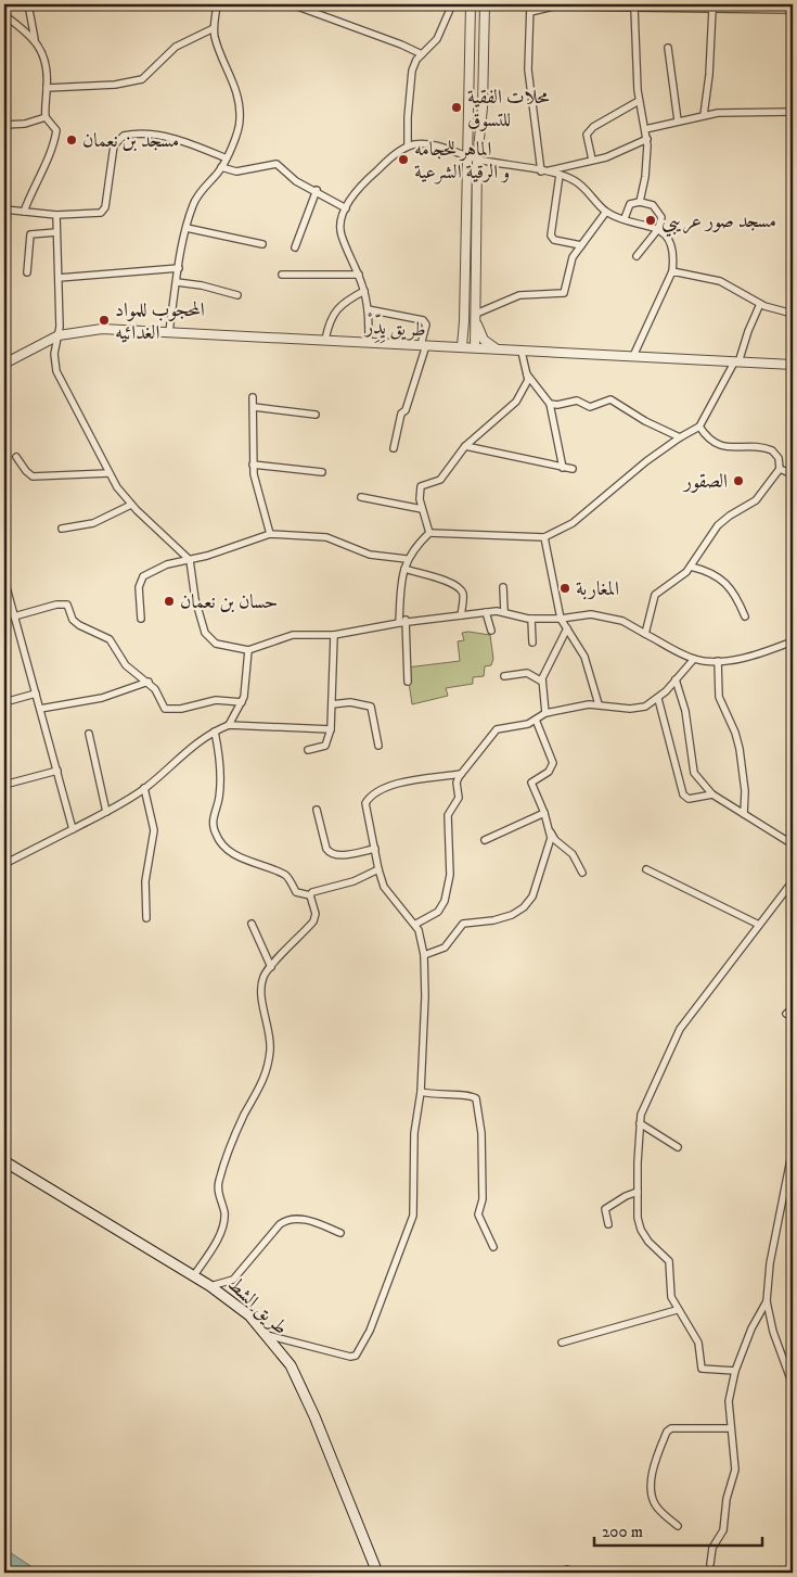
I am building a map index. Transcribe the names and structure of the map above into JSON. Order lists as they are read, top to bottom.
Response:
{
  "streets": {
    "main road": ["طريق الشط"],
    "street": ["طريق يِدِّرْ"]
  },
  "places": [
    "محلات الفقية للتسوق",
    "مسجد بن نعمان",
    "الماهر للحجامه و الرقية الشرعية",
    "مسجد صور عريبي",
    "المحجوب للمواد الغدائيه",
    "الصقور",
    "المغاربة",
    "حسان بن نعمان"
  ],
  "scale_bar": "200 m"
}
